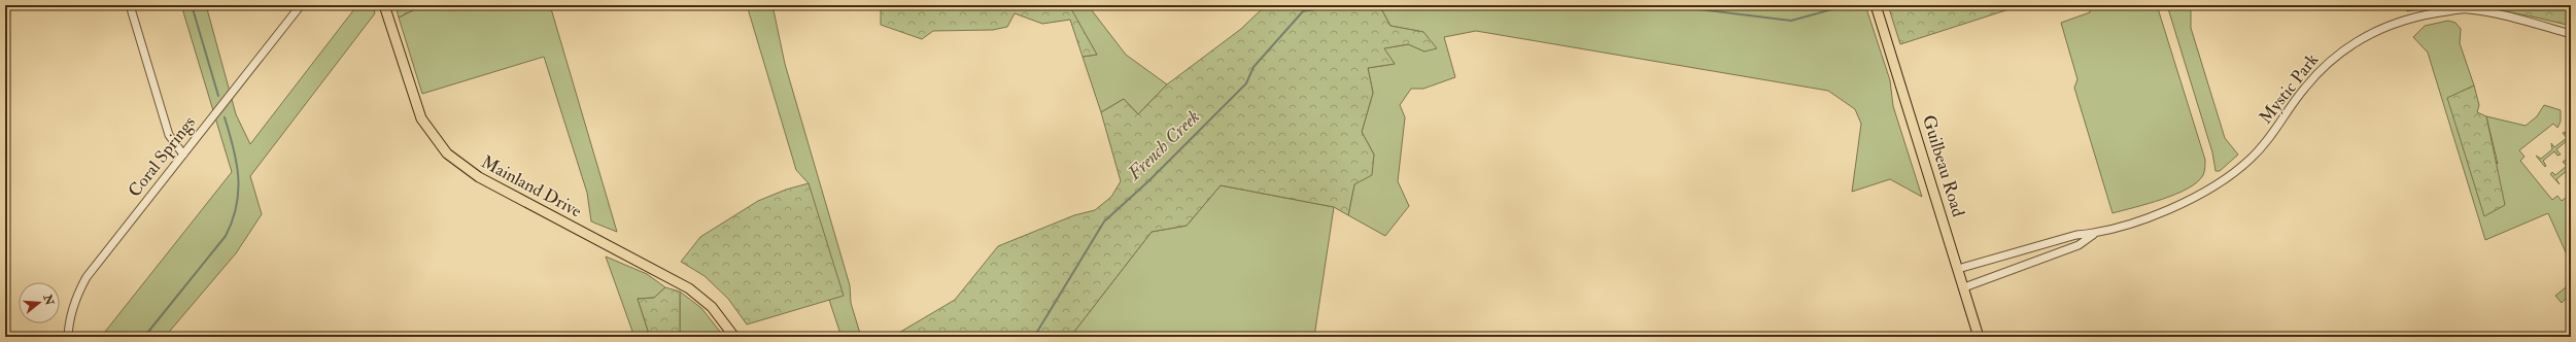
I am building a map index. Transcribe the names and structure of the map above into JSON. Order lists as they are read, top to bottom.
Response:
{
  "streets": {
    "main road": ["Guilbeau Road", "Mainland Drive"],
    "street": ["Mystic Park", "Coral Springs"]
  },
  "crossings": [
    ["Mystic Park", "Guilbeau Road"]
  ],
  "water": ["French Creek"],
  "north": "right"
}
